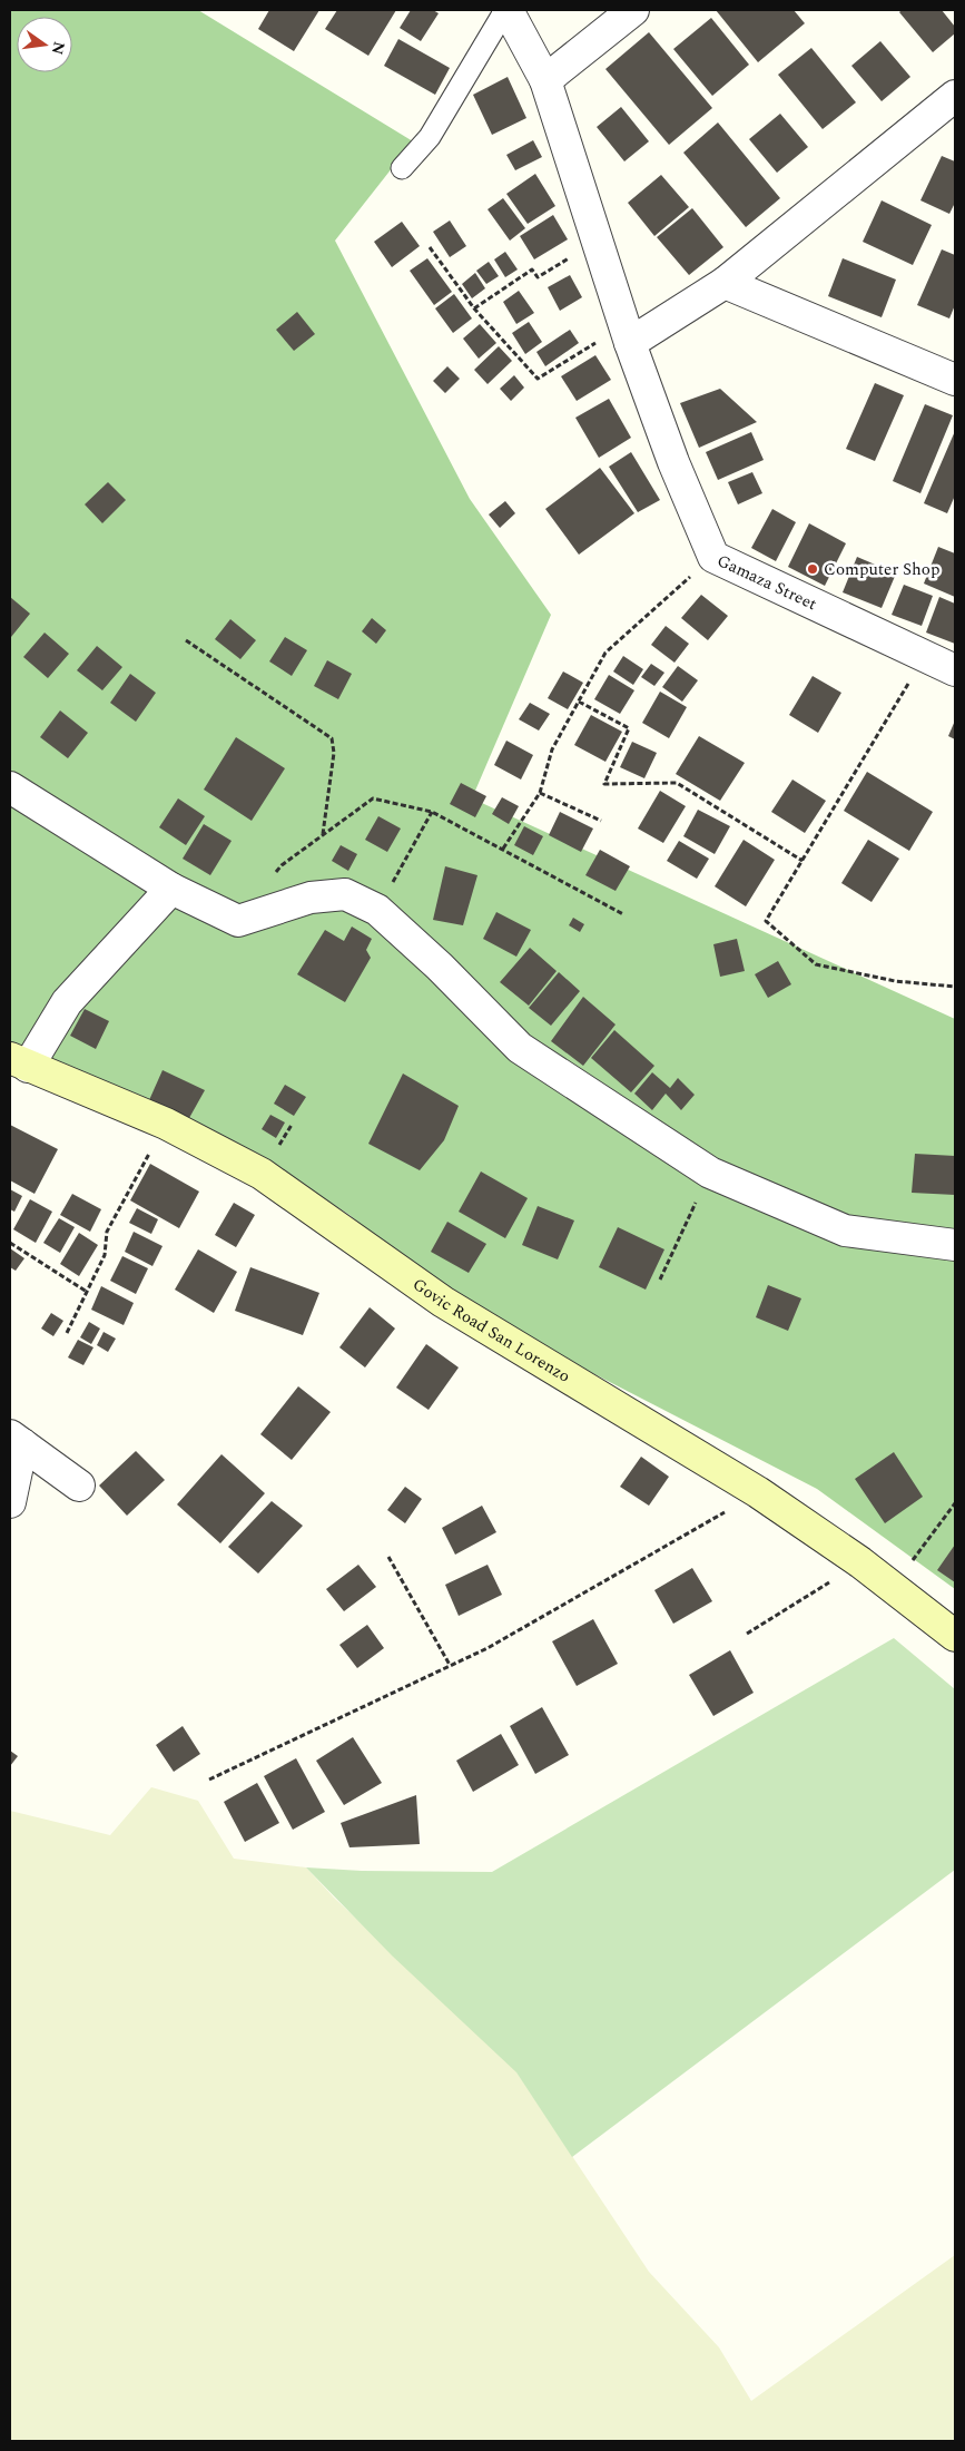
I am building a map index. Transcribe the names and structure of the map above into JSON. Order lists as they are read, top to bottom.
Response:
{
  "streets": {
    "main road": ["Govic Road San Lorenzo"],
    "street": ["Gamaza Street"]
  },
  "places": ["Computer Shop"],
  "north": "right"
}
